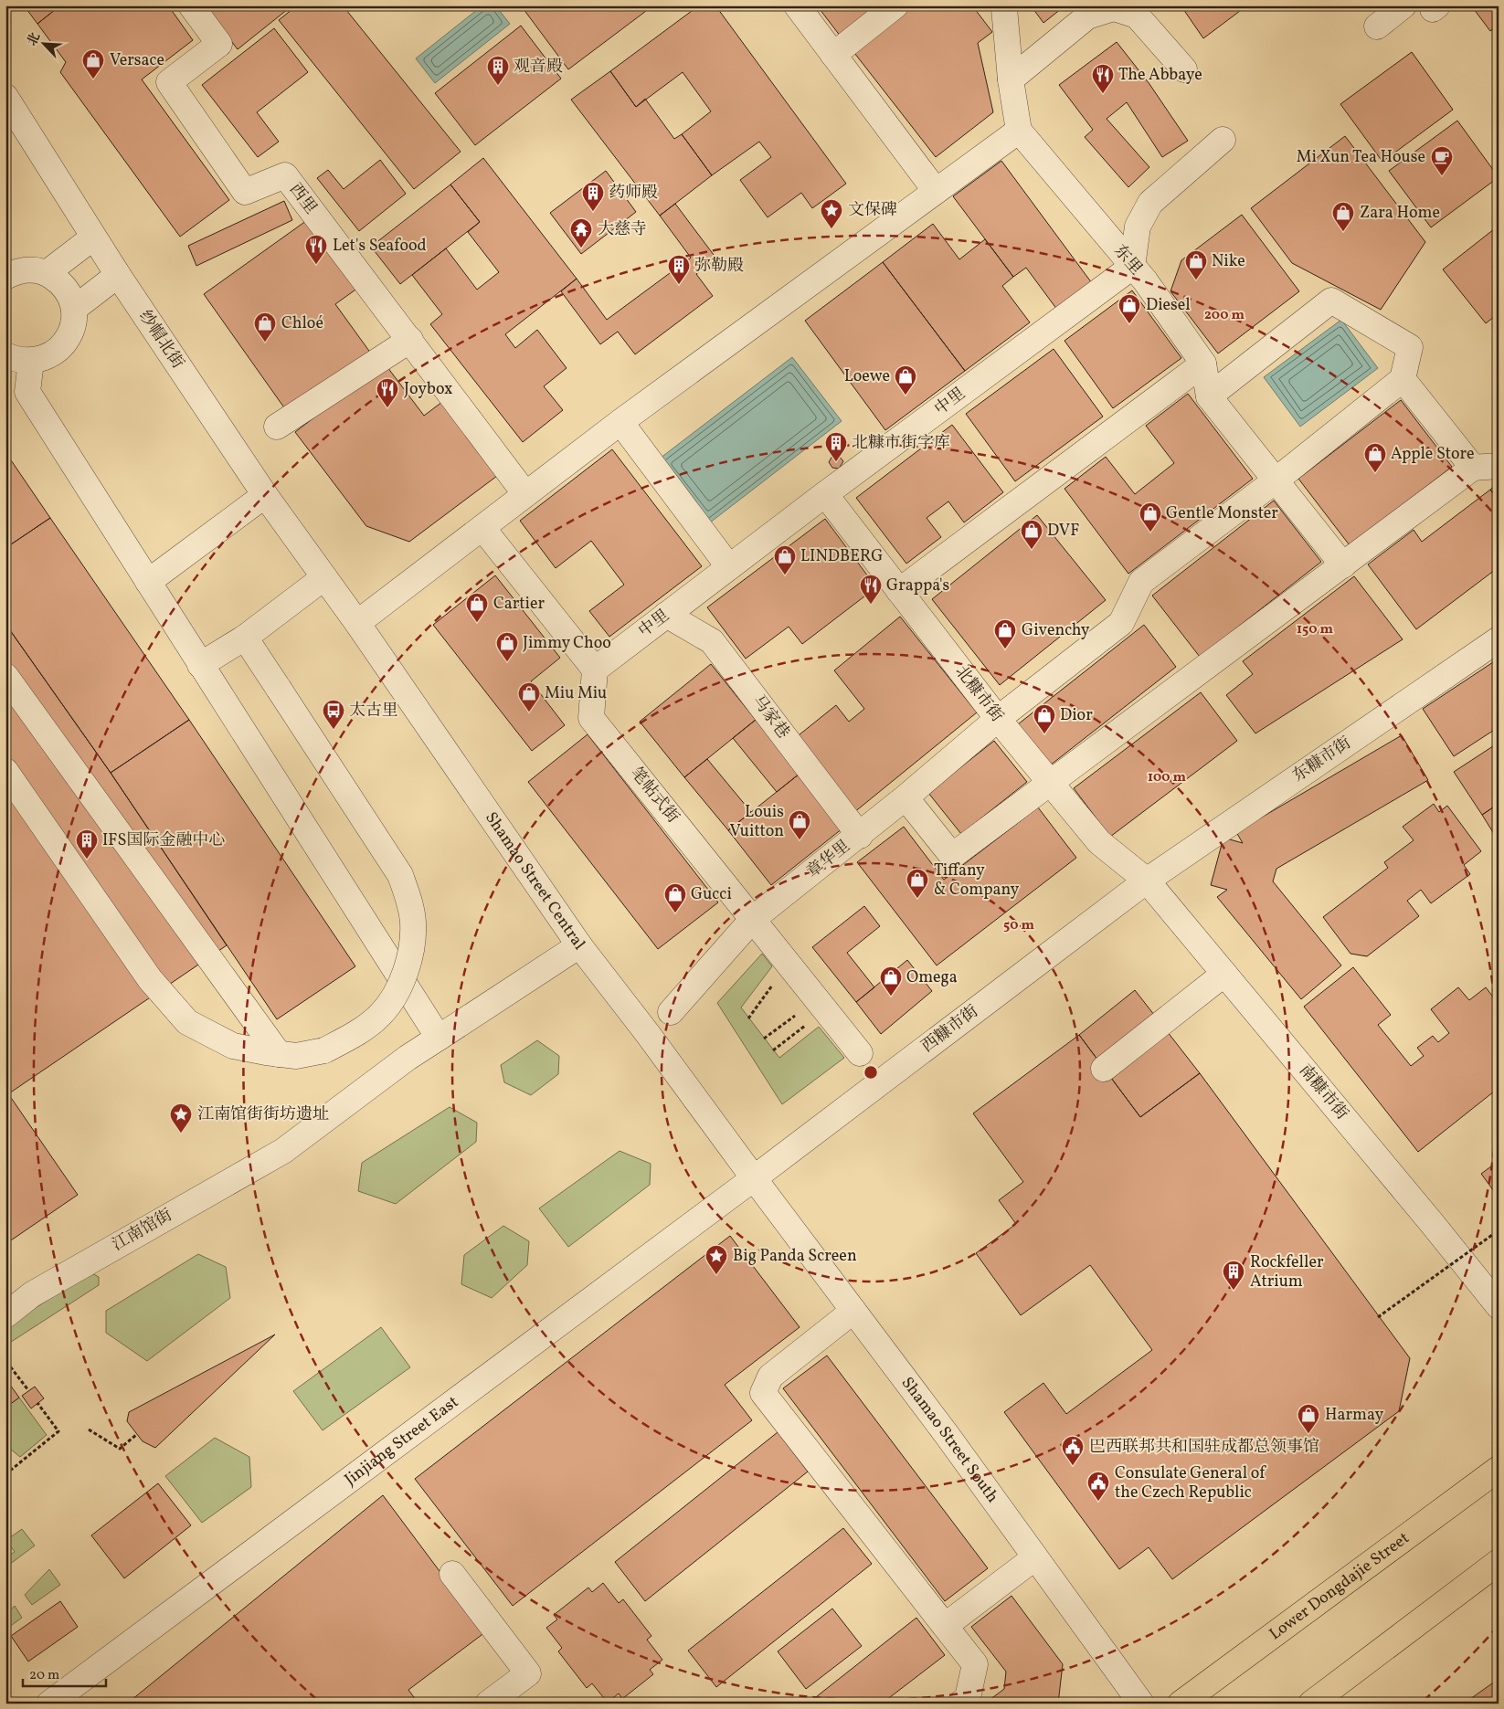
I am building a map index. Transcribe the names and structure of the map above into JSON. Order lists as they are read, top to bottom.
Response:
{
  "streets": {
    "main road": ["Lower Dongdajie Street"],
    "street": [
      "西里",
      "东里",
      "纱帽北街",
      "中里",
      "北糠市街",
      "马家巷",
      "东糠市街",
      "笔帖式街",
      "章华里",
      "Shamao Street Central",
      "西糠市街",
      "南糠市街",
      "江南馆街",
      "Shamao Street South",
      "Jinjiang Street East"
    ]
  },
  "crossings": [
    ["东里", "中里"],
    ["东里", "章华里"],
    ["纱帽北街", "Shamao Street Central"],
    ["中里", "北糠市街"],
    ["中里", "马家巷"],
    ["中里", "笔帖式街"],
    ["北糠市街", "东糠市街"],
    ["北糠市街", "章华里"],
    ["北糠市街", "西糠市街"],
    ["北糠市街", "南糠市街"],
    ["马家巷", "章华里"],
    ["东糠市街", "西糠市街"],
    ["东糠市街", "南糠市街"],
    ["笔帖式街", "章华里"],
    ["Shamao Street Central", "西糠市街"],
    ["Shamao Street Central", "江南馆街"],
    ["Shamao Street Central", "Shamao Street South"],
    ["Shamao Street Central", "Jinjiang Street East"],
    ["西糠市街", "南糠市街"],
    ["西糠市街", "Shamao Street South"],
    ["西糠市街", "Jinjiang Street East"],
    ["Shamao Street South", "Jinjiang Street East"]
  ],
  "places": {
    "shop": [
      "Versace",
      "Zara Home",
      "Nike",
      "Diesel",
      "Chloé",
      "Loewe",
      "Apple Store",
      "Gentle Monster",
      "DVF",
      "LINDBERG",
      "Cartier",
      "Givenchy",
      "Jimmy Choo",
      "Miu Miu",
      "Dior",
      "Louis Vuitton",
      "Tiffany & Company",
      "Gucci",
      "Omega",
      "Harmay"
    ],
    "building": [
      "观音殿",
      "药师殿",
      "弥勒殿",
      "北糠市街字库",
      "IFS国际金融中心",
      "Rockfeller Atrium"
    ],
    "restaurant": [
      "The Abbaye",
      "Let's Seafood",
      "Joybox",
      "Grappa's"
    ],
    "cafe": ["Mi Xun Tea House"],
    "place": ["文保碑", "江南馆街街坊遗址", "Big Panda Screen"],
    "temple": ["大慈寺"],
    "bus stop": ["太古里"],
    "public building": ["巴西联邦共和国驻成都总领事馆", "Consulate General of the Czech Republic"]
  },
  "scale_bar": "20 m",
  "north": "top left",
  "rings": [
    "200 m",
    "150 m",
    "100 m",
    "50 m"
  ]
}
